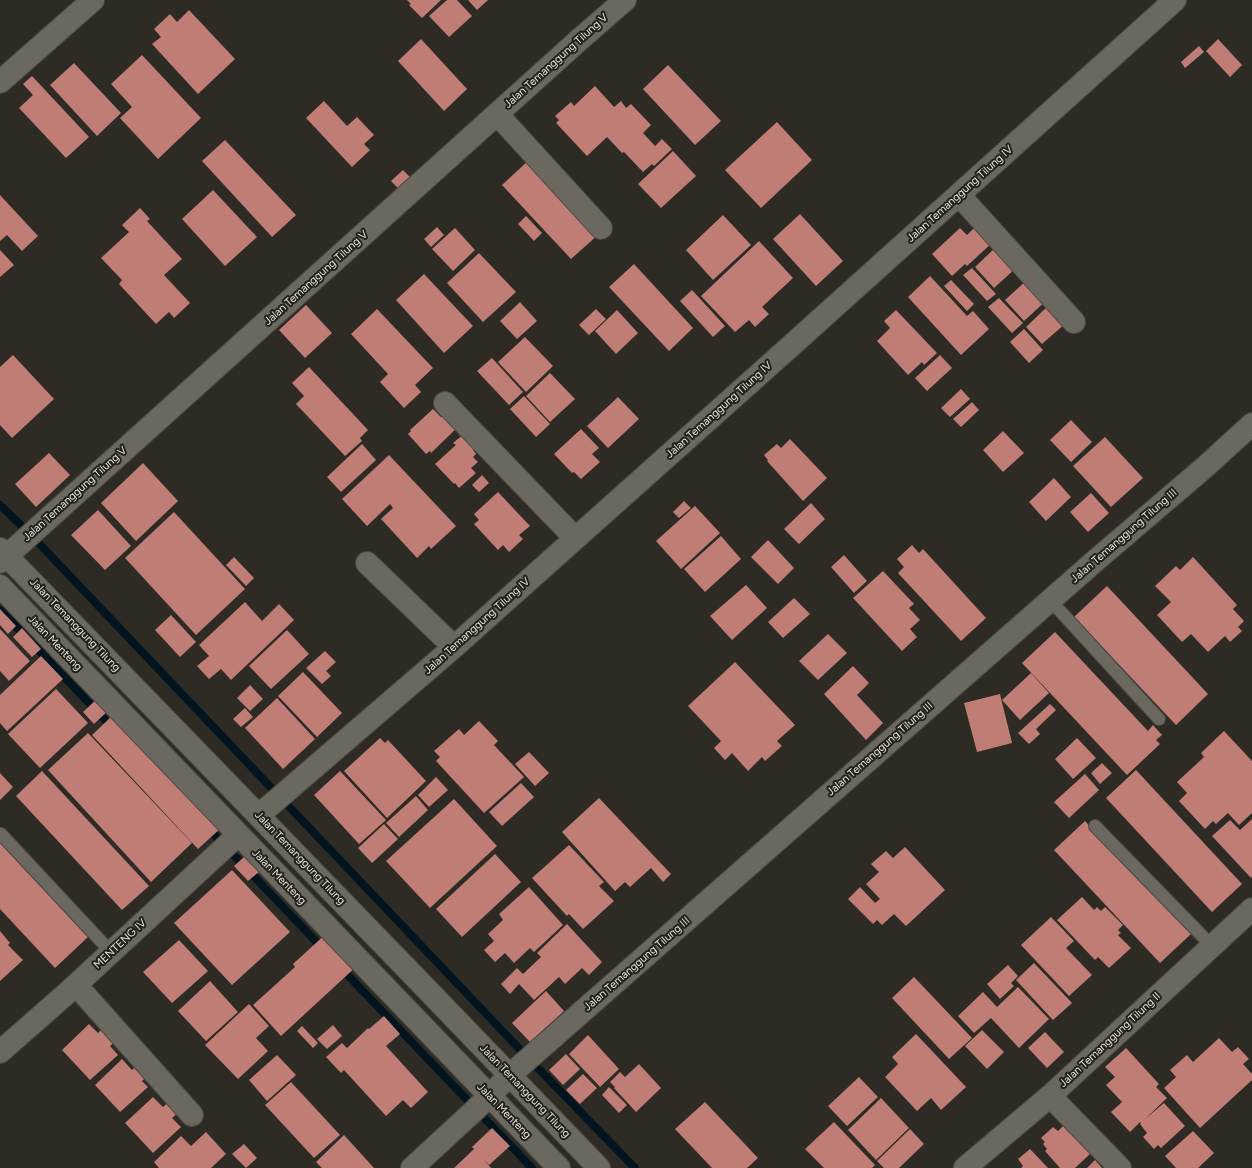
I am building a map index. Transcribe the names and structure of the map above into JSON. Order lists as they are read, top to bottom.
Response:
{
  "streets": {
    "street": [
      "Jalan Temanggung Tilung V",
      "Jalan Temanggung Tilung IV",
      "Jalan Temanggung Tilung III",
      "Jalan Temanggung Tilung",
      "Jalan Menteng",
      "MENTENG IV",
      "Jalan Temanggung Tilung II"
    ]
  },
  "crossings": [
    ["Jalan Temanggung Tilung V", "Jalan Temanggung Tilung"],
    ["Jalan Temanggung Tilung IV", "Jalan Temanggung Tilung"],
    ["Jalan Temanggung Tilung III", "Jalan Temanggung Tilung"],
    ["Jalan Temanggung Tilung III", "Jalan Menteng"],
    ["Jalan Menteng", "MENTENG IV"]
  ]
}
